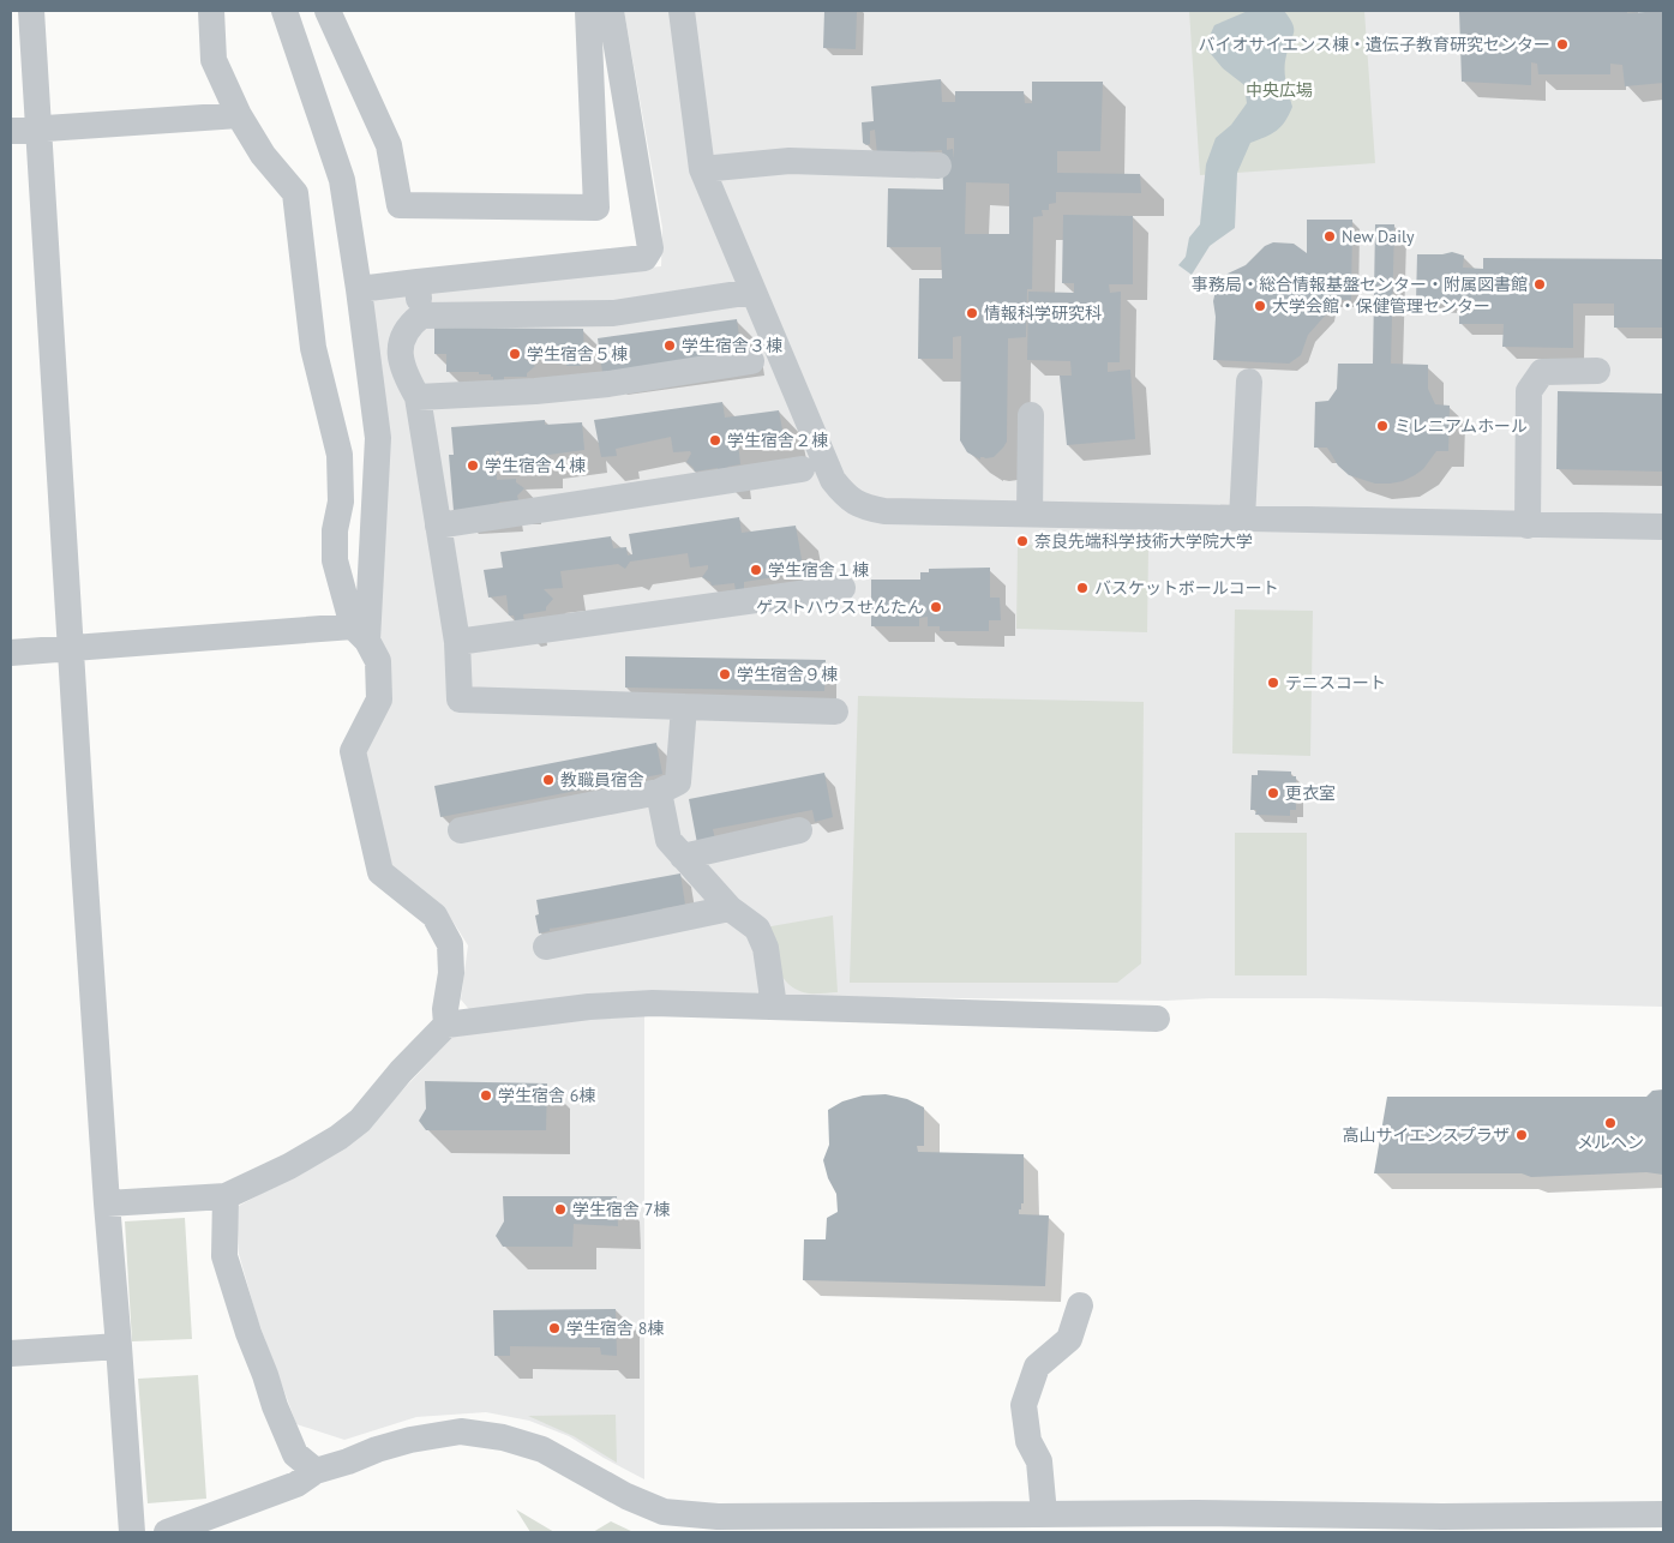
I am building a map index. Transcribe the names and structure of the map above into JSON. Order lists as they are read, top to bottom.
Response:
{
  "parks": ["中央広場"],
  "places": [
    "バイオサイエンス棟・遺伝子教育研究センター",
    "New Daily",
    "事務局・総合情報基盤センター・附属図書館",
    "大学会館・保健管理センター",
    "情報科学研究科",
    "学生宿舎３棟",
    "学生宿舎５棟",
    "ミレニアムホール",
    "学生宿舎２棟",
    "学生宿舎４棟",
    "奈良先端科学技術大学院大学",
    "学生宿舎１棟",
    "バスケットボールコート",
    "ゲストハウスせんたん",
    "学生宿舎９棟",
    "テニスコート",
    "教職員宿舎",
    "更衣室",
    "学生宿舎 6棟",
    "メルヘン",
    "高山サイエンスプラザ",
    "学生宿舎 7棟",
    "学生宿舎 8棟"
  ]
}
